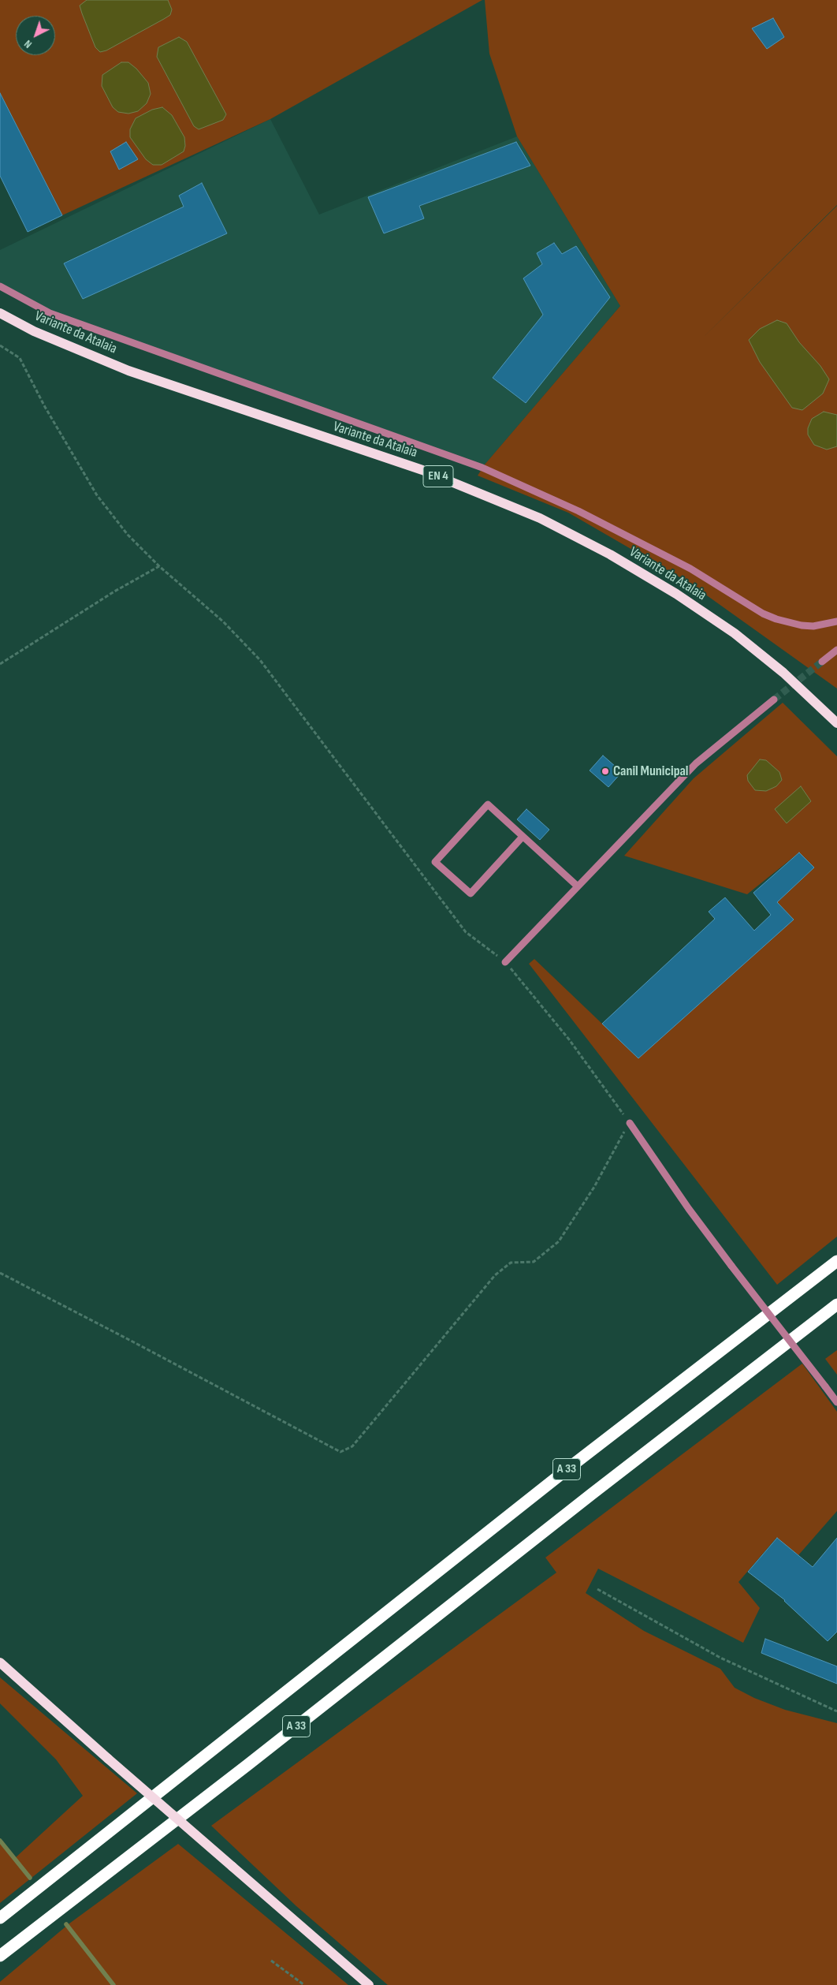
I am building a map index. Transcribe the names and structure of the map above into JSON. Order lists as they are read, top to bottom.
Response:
{
  "streets": {
    "highway": ["A 33"],
    "main road": ["Variante da Atalaia", "EN 4"]
  },
  "places": ["Canil Municipal"],
  "north": "bottom left"
}
